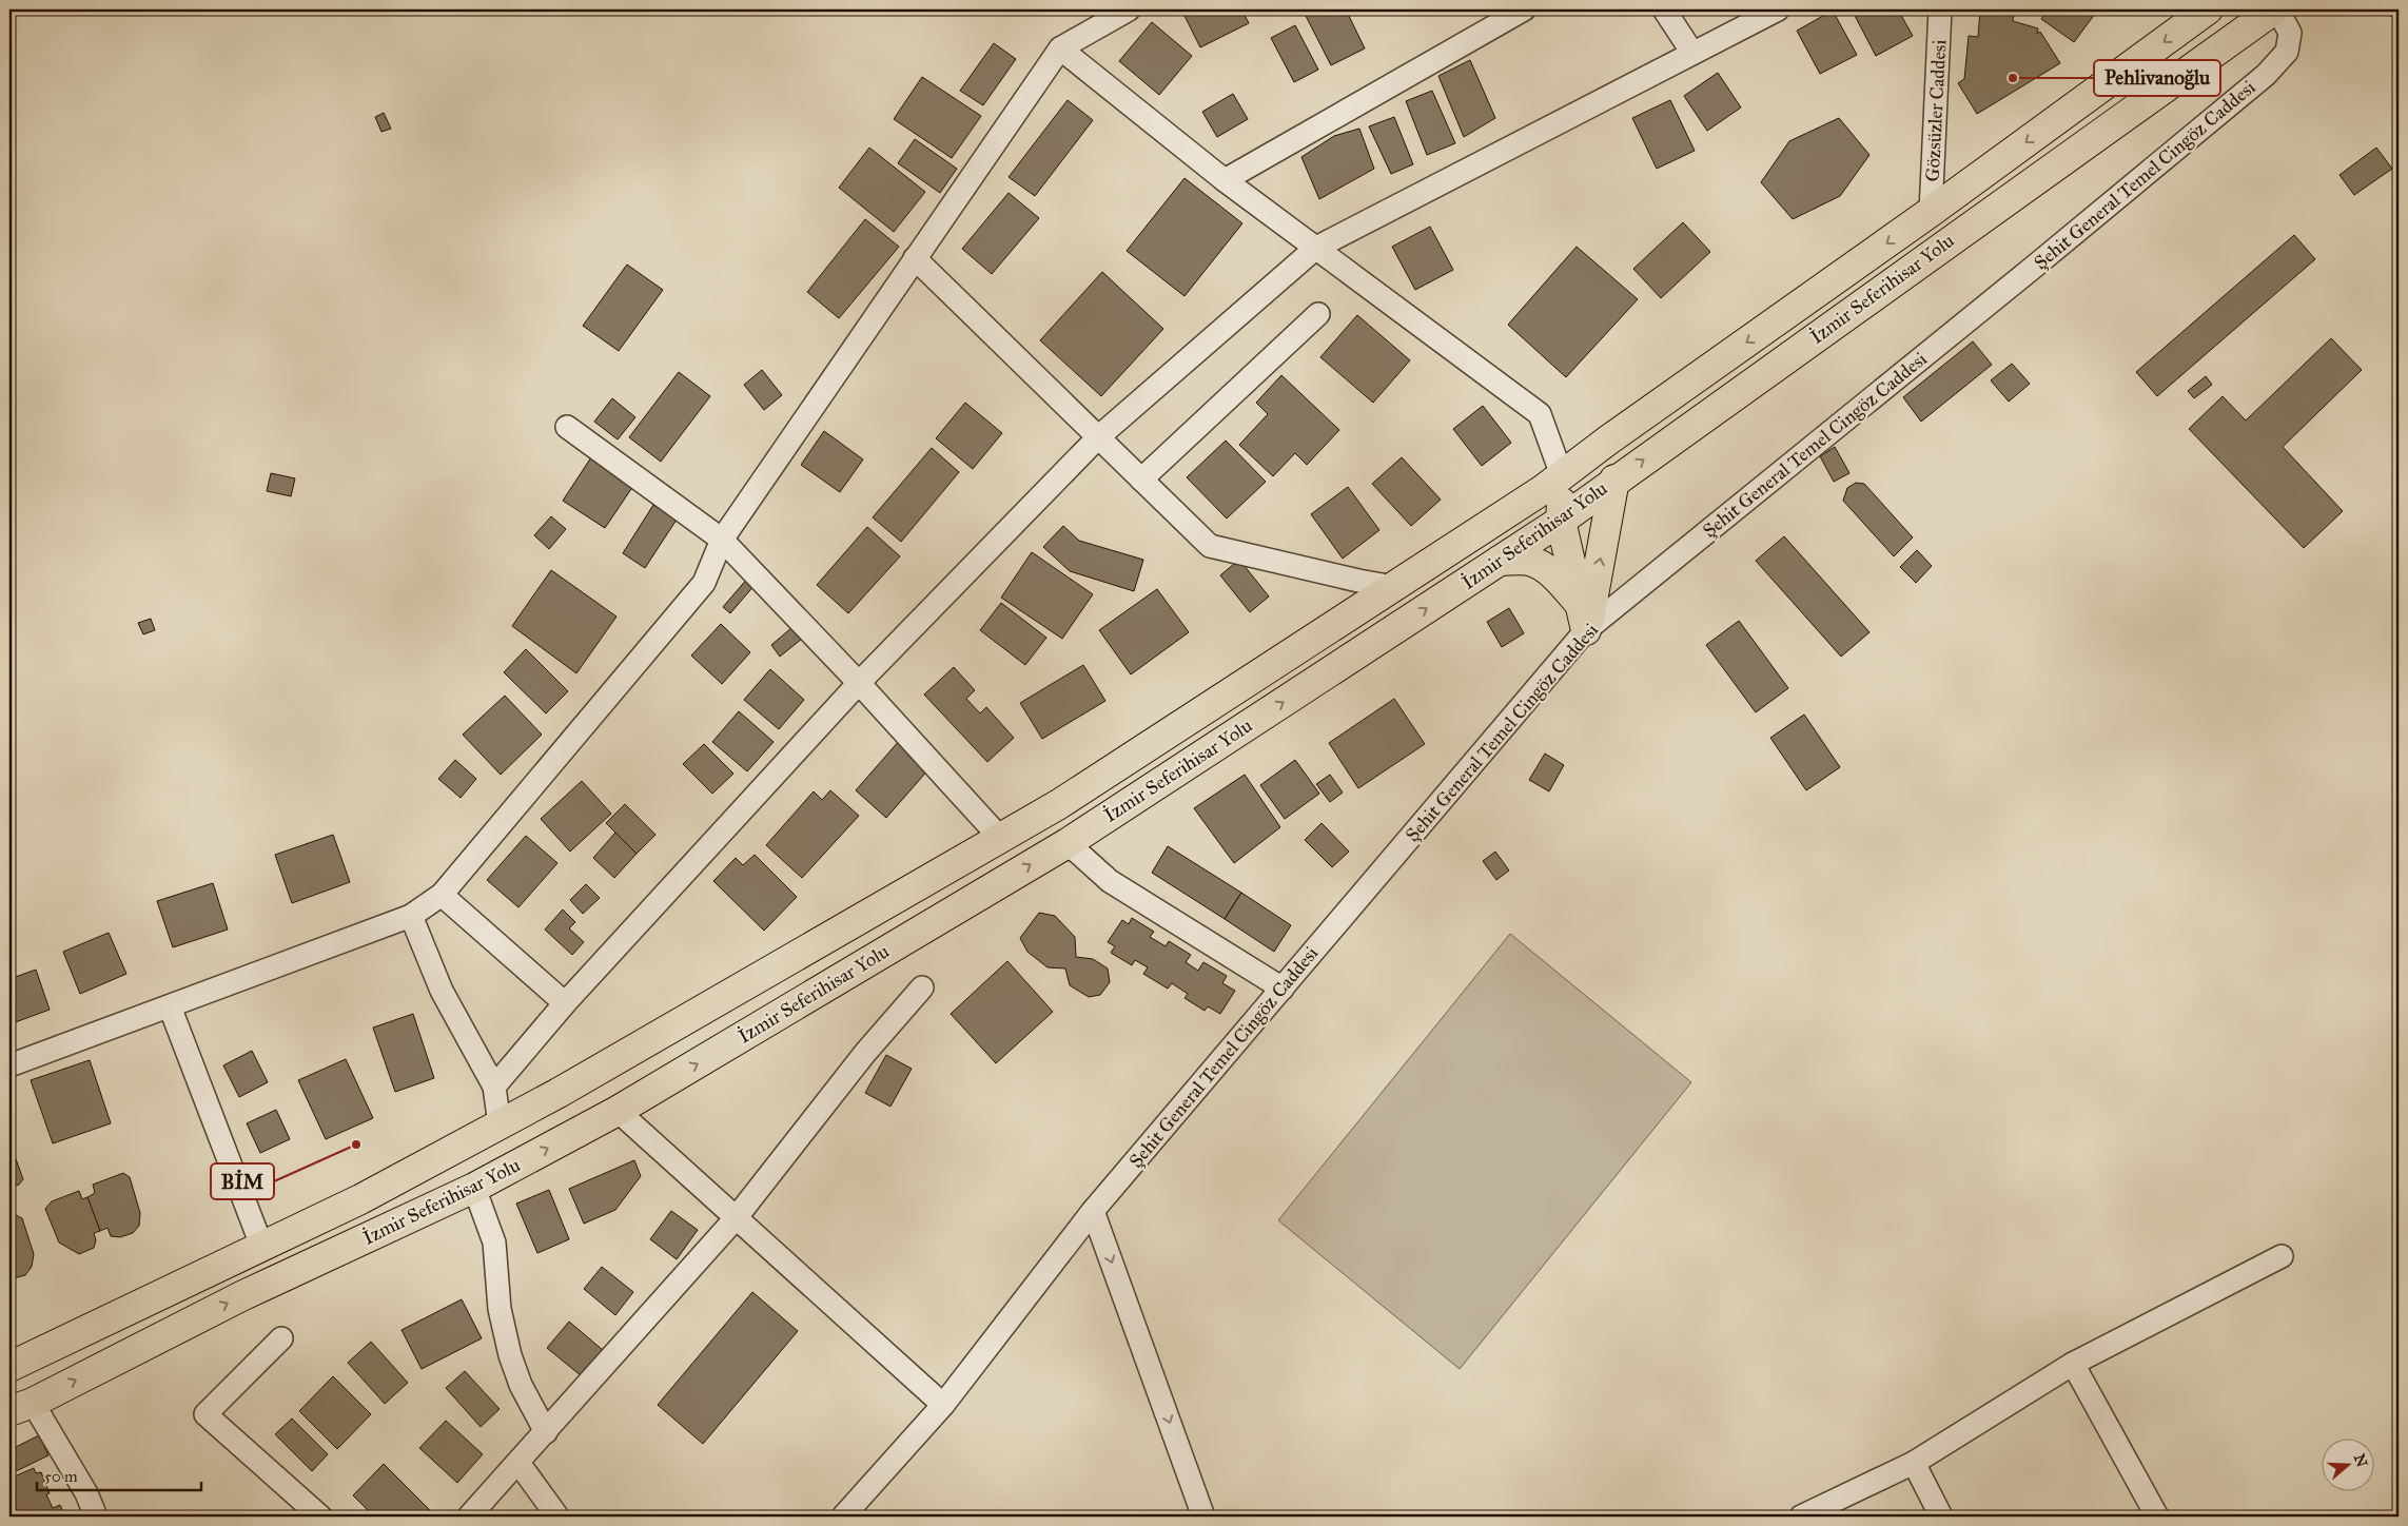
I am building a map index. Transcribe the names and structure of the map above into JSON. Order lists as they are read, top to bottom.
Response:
{
  "streets": {
    "main road": ["İzmir Seferihisar Yolu"],
    "street": ["Gözsüzler Caddesi", "Şehit General Temel Cingöz Caddesi"]
  },
  "crossings": [
    ["Gözsüzler Caddesi", "İzmir Seferihisar Yolu"],
    ["Şehit General Temel Cingöz Caddesi", "İzmir Seferihisar Yolu"]
  ],
  "places": ["Pehlivanoğlu", "BİM"],
  "scale_bar": "50 m",
  "north": "right"
}
